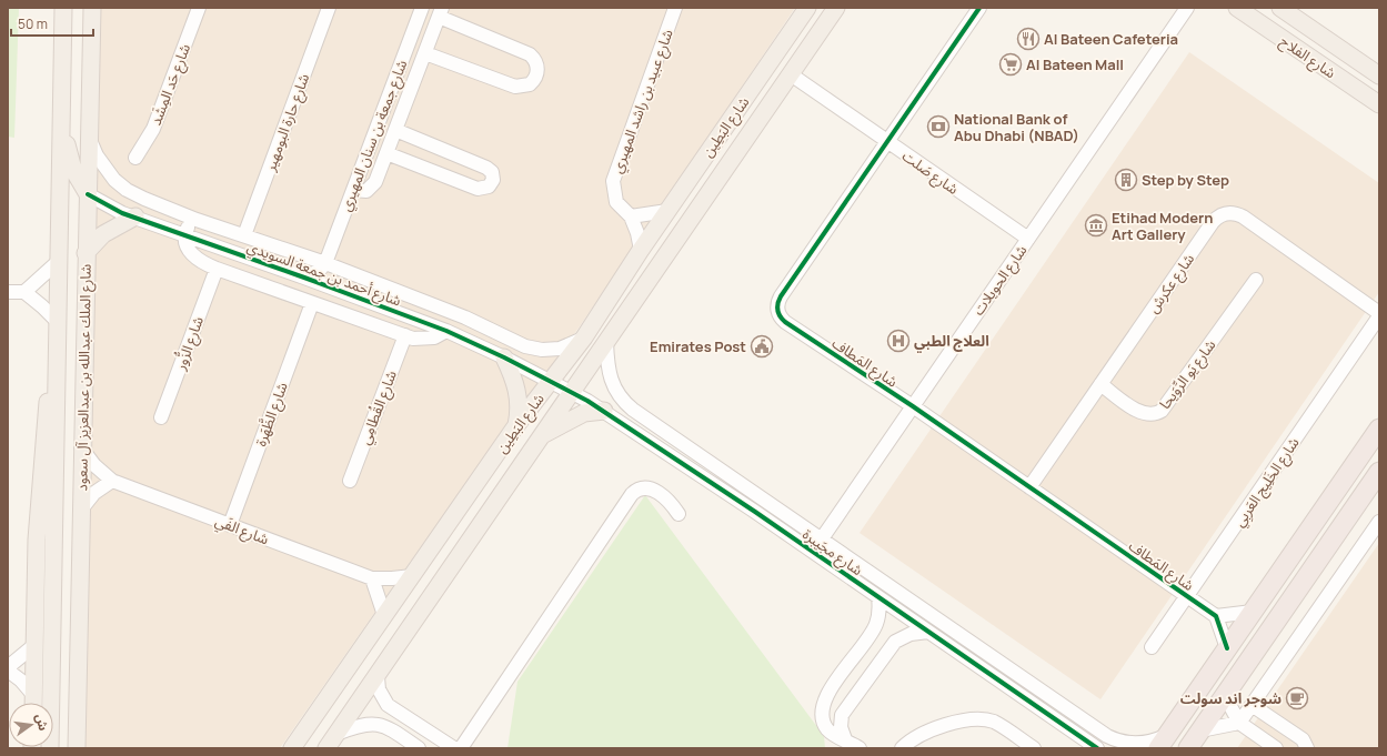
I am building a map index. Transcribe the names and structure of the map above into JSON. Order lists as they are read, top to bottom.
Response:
{
  "streets": {
    "main road": ["شارع الفلاح", "شارع البَطِين", "شارع الملك عبدالله بن عبدالعزيز آل سعود"],
    "street": [
      "شارع حَد المِشَد",
      "شارع عبيد بن راشد المهيري",
      "شارع حارة البومهير",
      "شارع جمعة بن سنان المهيري",
      "شارع صَلت",
      "شارع أحمد بن جمعة السويدي",
      "شارع الحويلات",
      "شارع عكرش",
      "شارع الزُّور",
      "شارع المَطاف",
      "شارع يَو الرِّوَيحا",
      "شارع القُطامِي",
      "شارع الظَّهَرة",
      "شارع الخَلِيج العَربِي",
      "شارع الفَي",
      "شارع مجَيبرة"
    ]
  },
  "crossings": [
    ["شارع عبيد بن راشد المهيري", "شارع البَطِين"],
    ["شارع حارة البومهير", "شارع أحمد بن جمعة السويدي"],
    ["شارع البَطِين", "شارع صَلت"],
    ["شارع البَطِين", "شارع أحمد بن جمعة السويدي"],
    ["شارع البَطِين", "شارع الفَي"],
    ["شارع البَطِين", "شارع مجَيبرة"],
    ["شارع جمعة بن سنان المهيري", "شارع أحمد بن جمعة السويدي"],
    ["شارع صَلت", "شارع الحويلات"],
    ["شارع صَلت", "شارع المَطاف"],
    ["شارع أحمد بن جمعة السويدي", "شارع الملك عبدالله بن عبدالعزيز آل سعود"],
    ["شارع أحمد بن جمعة السويدي", "شارع مجَيبرة"],
    ["شارع الحويلات", "شارع المَطاف"],
    ["شارع الحويلات", "شارع مجَيبرة"],
    ["شارع عكرش", "شارع المَطاف"],
    ["شارع عكرش", "شارع يَو الرِّوَيحا"],
    ["شارع عكرش", "شارع الخَلِيج العَربِي"],
    ["شارع المَطاف", "شارع الخَلِيج العَربِي"],
    ["شارع الملك عبدالله بن عبدالعزيز آل سعود", "شارع الفَي"],
    ["شارع الظَّهَرة", "شارع الفَي"]
  ],
  "places": {
    "restaurant": ["Al Bateen Cafeteria"],
    "supermarket": ["Al Bateen Mall"],
    "bank": ["National Bank of Abu Dhabi (NBAD)"],
    "building": ["Step by Step"],
    "museum": ["Etihad Modern Art Gallery"],
    "hospital": ["العلاج الطبي"],
    "public building": ["Emirates Post"],
    "cafe": ["شوجر اند سولت"]
  },
  "scale_bar": "50 m",
  "north": "right"
}
